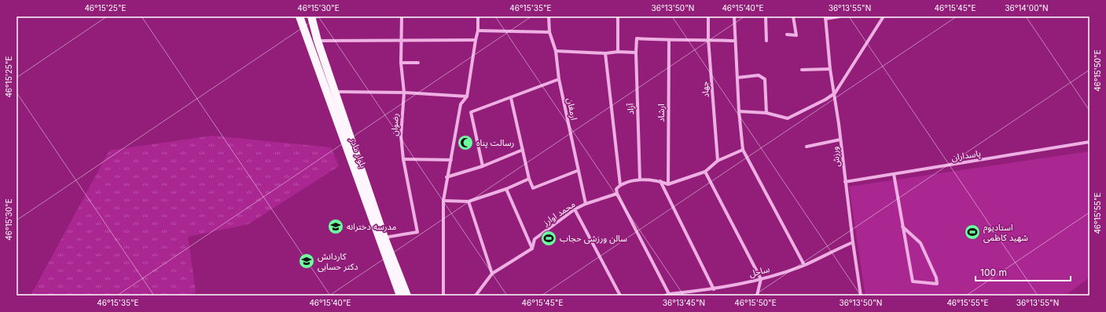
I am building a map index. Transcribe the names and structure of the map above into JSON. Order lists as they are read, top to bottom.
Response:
{
  "streets": {
    "main road": ["بلوار مادر"],
    "street": [
      "جهاد",
      "ارمغان",
      "آزاد",
      "ارشاد",
      "رضوان",
      "پاسداران",
      "ورزش",
      "محمد اوارز",
      "ساحل"
    ]
  },
  "crossings": [
    ["ارمغان", "محمد اوارز"],
    ["آزاد", "ارشاد"],
    ["رضوان", "بلوار مادر"],
    ["پاسداران", "ورزش"],
    ["ورزش", "ساحل"]
  ],
  "places": {
    "mosque": ["رسالت پناه"],
    "school or university": ["مدرسه دخترانه", "کاردانش دکتر حسابی"],
    "sports": ["استادیوم شهید کاظمی", "سالن ورزشی حجاب"]
  },
  "scale_bar": "100 m",
  "coordinates": [
    "46°15'25\"E",
    "46°15'30\"E",
    "46°15'35\"E",
    "36°13'50\"N",
    "46°15'40\"E",
    "36°13'55\"N",
    "46°15'45\"E",
    "36°14'00\"N",
    "46°15'50\"E",
    "46°15'55\"E",
    "36°13'45\"N"
  ]
}
